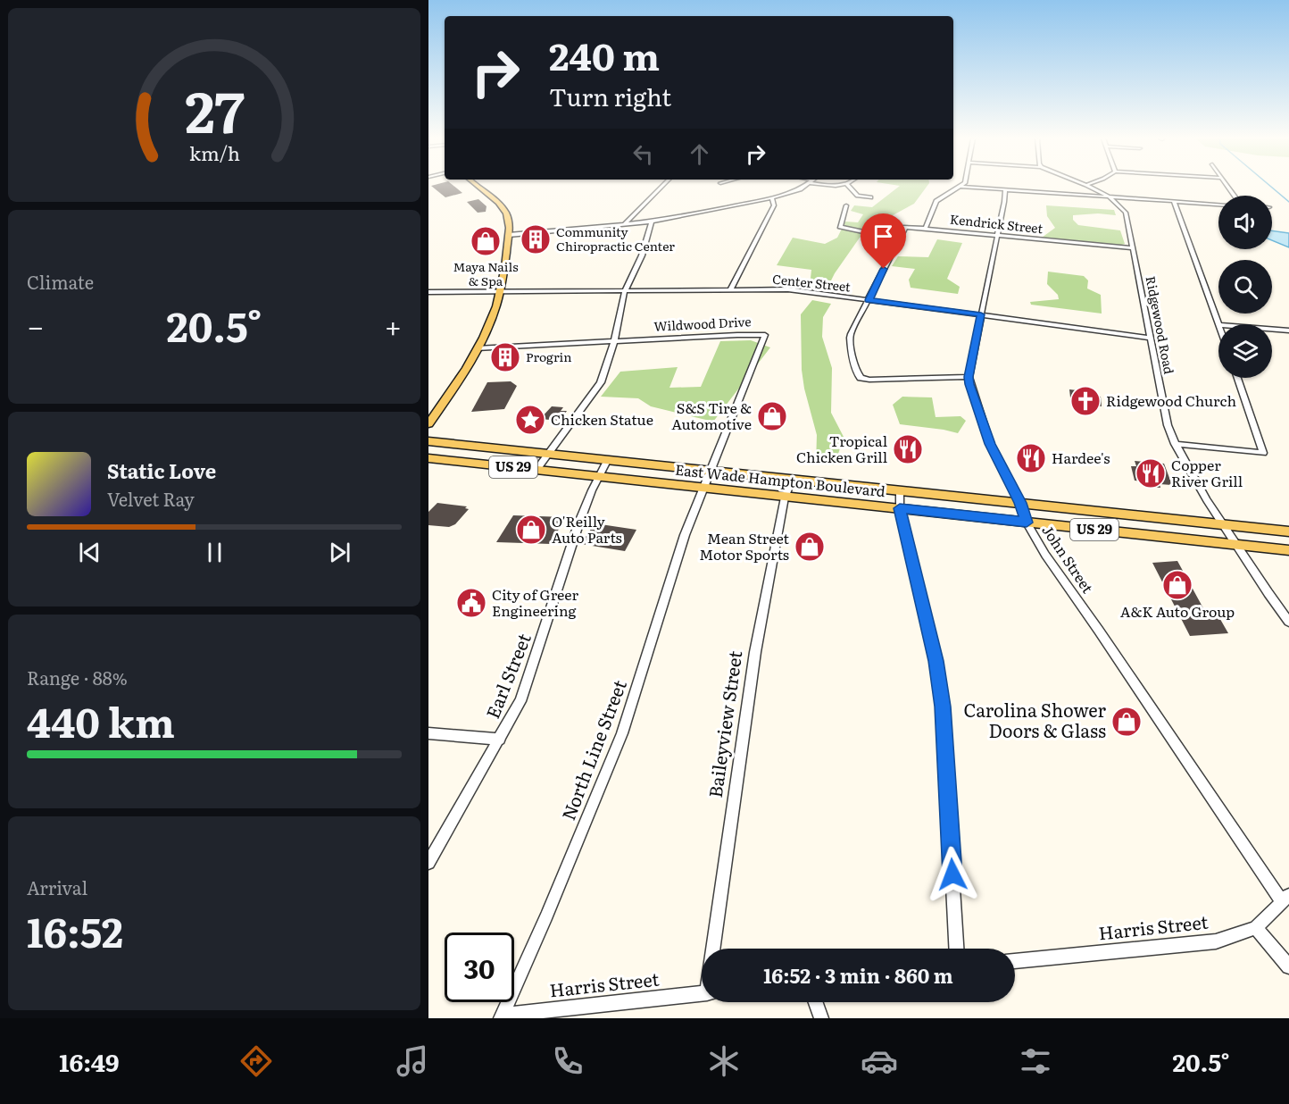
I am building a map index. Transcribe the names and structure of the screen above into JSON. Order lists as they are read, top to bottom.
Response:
{
  "streets": {
    "main road": ["US 29", "East Wade Hampton Boulevard"],
    "street": [
      "Kendrick Street",
      "Center Street",
      "Wildwood Drive",
      "Ridgewood Road",
      "John Street",
      "Earl Street",
      "Baileyview Street",
      "North Line Street",
      "Harris Street"
    ]
  },
  "crossings": [
    ["Kendrick Street", "Ridgewood Road"],
    ["Kendrick Street", "John Street"],
    ["Center Street", "Ridgewood Road"],
    ["Center Street", "John Street"],
    ["Wildwood Drive", "East Wade Hampton Boulevard"],
    ["Wildwood Drive", "North Line Street"],
    ["Ridgewood Road", "East Wade Hampton Boulevard"],
    ["East Wade Hampton Boulevard", "John Street"],
    ["East Wade Hampton Boulevard", "Earl Street"],
    ["East Wade Hampton Boulevard", "Baileyview Street"],
    ["East Wade Hampton Boulevard", "North Line Street"],
    ["John Street", "Harris Street"],
    ["North Line Street", "Harris Street"]
  ],
  "places": {
    "building": ["Community Chiropractic Center", "Progrin"],
    "shop": [
      "Maya Nails & Spa",
      "S&S Tire & Automotive",
      "O'Reilly Auto Parts",
      "Mean Street Motor Sports",
      "A&K Auto Group",
      "Carolina Shower Doors & Glass"
    ],
    "church": ["Ridgewood Church"],
    "place": ["Chicken Statue"],
    "restaurant": ["Tropical Chicken Grill", "Hardee's", "Copper River Grill"],
    "public building": ["City of Greer Engineering"]
  },
  "page": {
    "turn": ["240 m", "Turn right"],
    "tile": [
      "Climate",
      ["Range · 88%", "440 km"],
      ["Arrival", "16:52"]
    ],
    "heat": ["−", "20.5°", "+"],
    "song": ["Static Love", "Velvet Ray"],
    "limit": "30",
    "trip": "16:52 · 3 min · 860 m",
    "tabs": ["16:49", "20.5°"],
    "gauge": ["27", "km/h"]
  }
}
